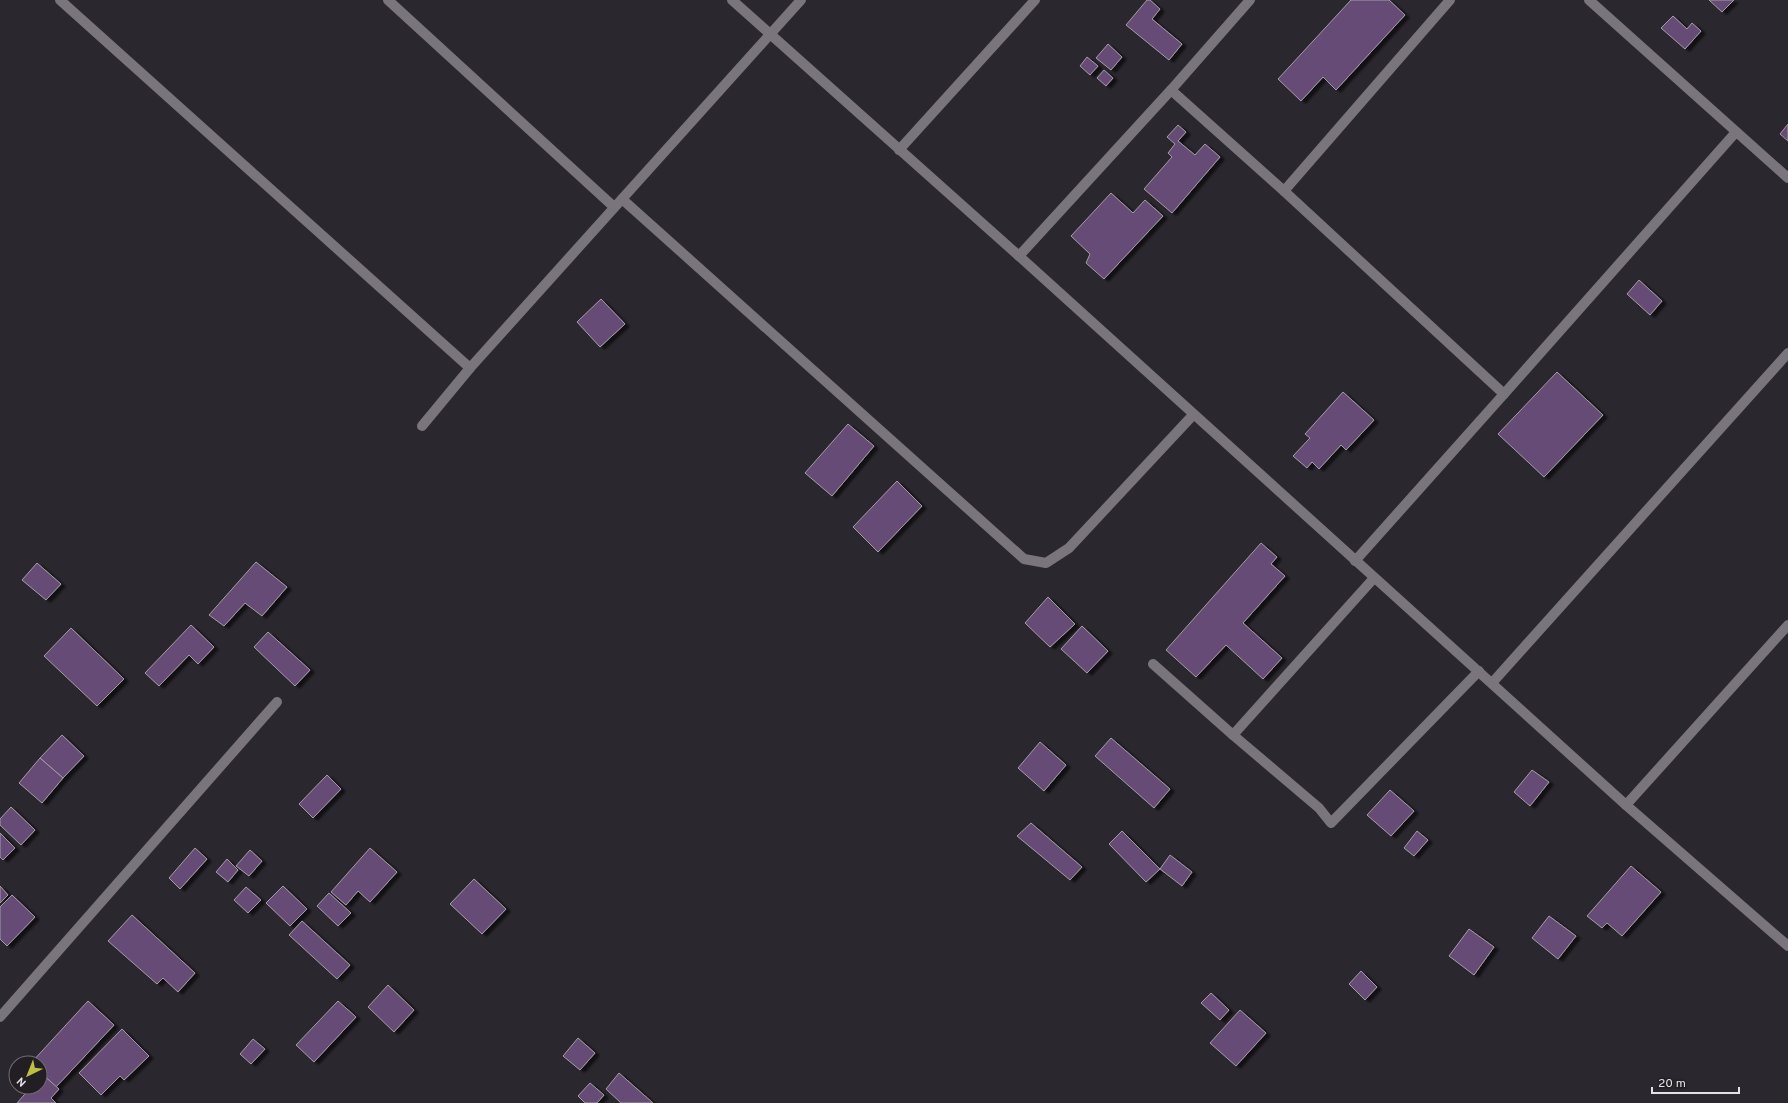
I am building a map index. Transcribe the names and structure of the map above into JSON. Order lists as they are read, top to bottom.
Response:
{
  "scale_bar": "20 m",
  "north": "bottom left"
}
